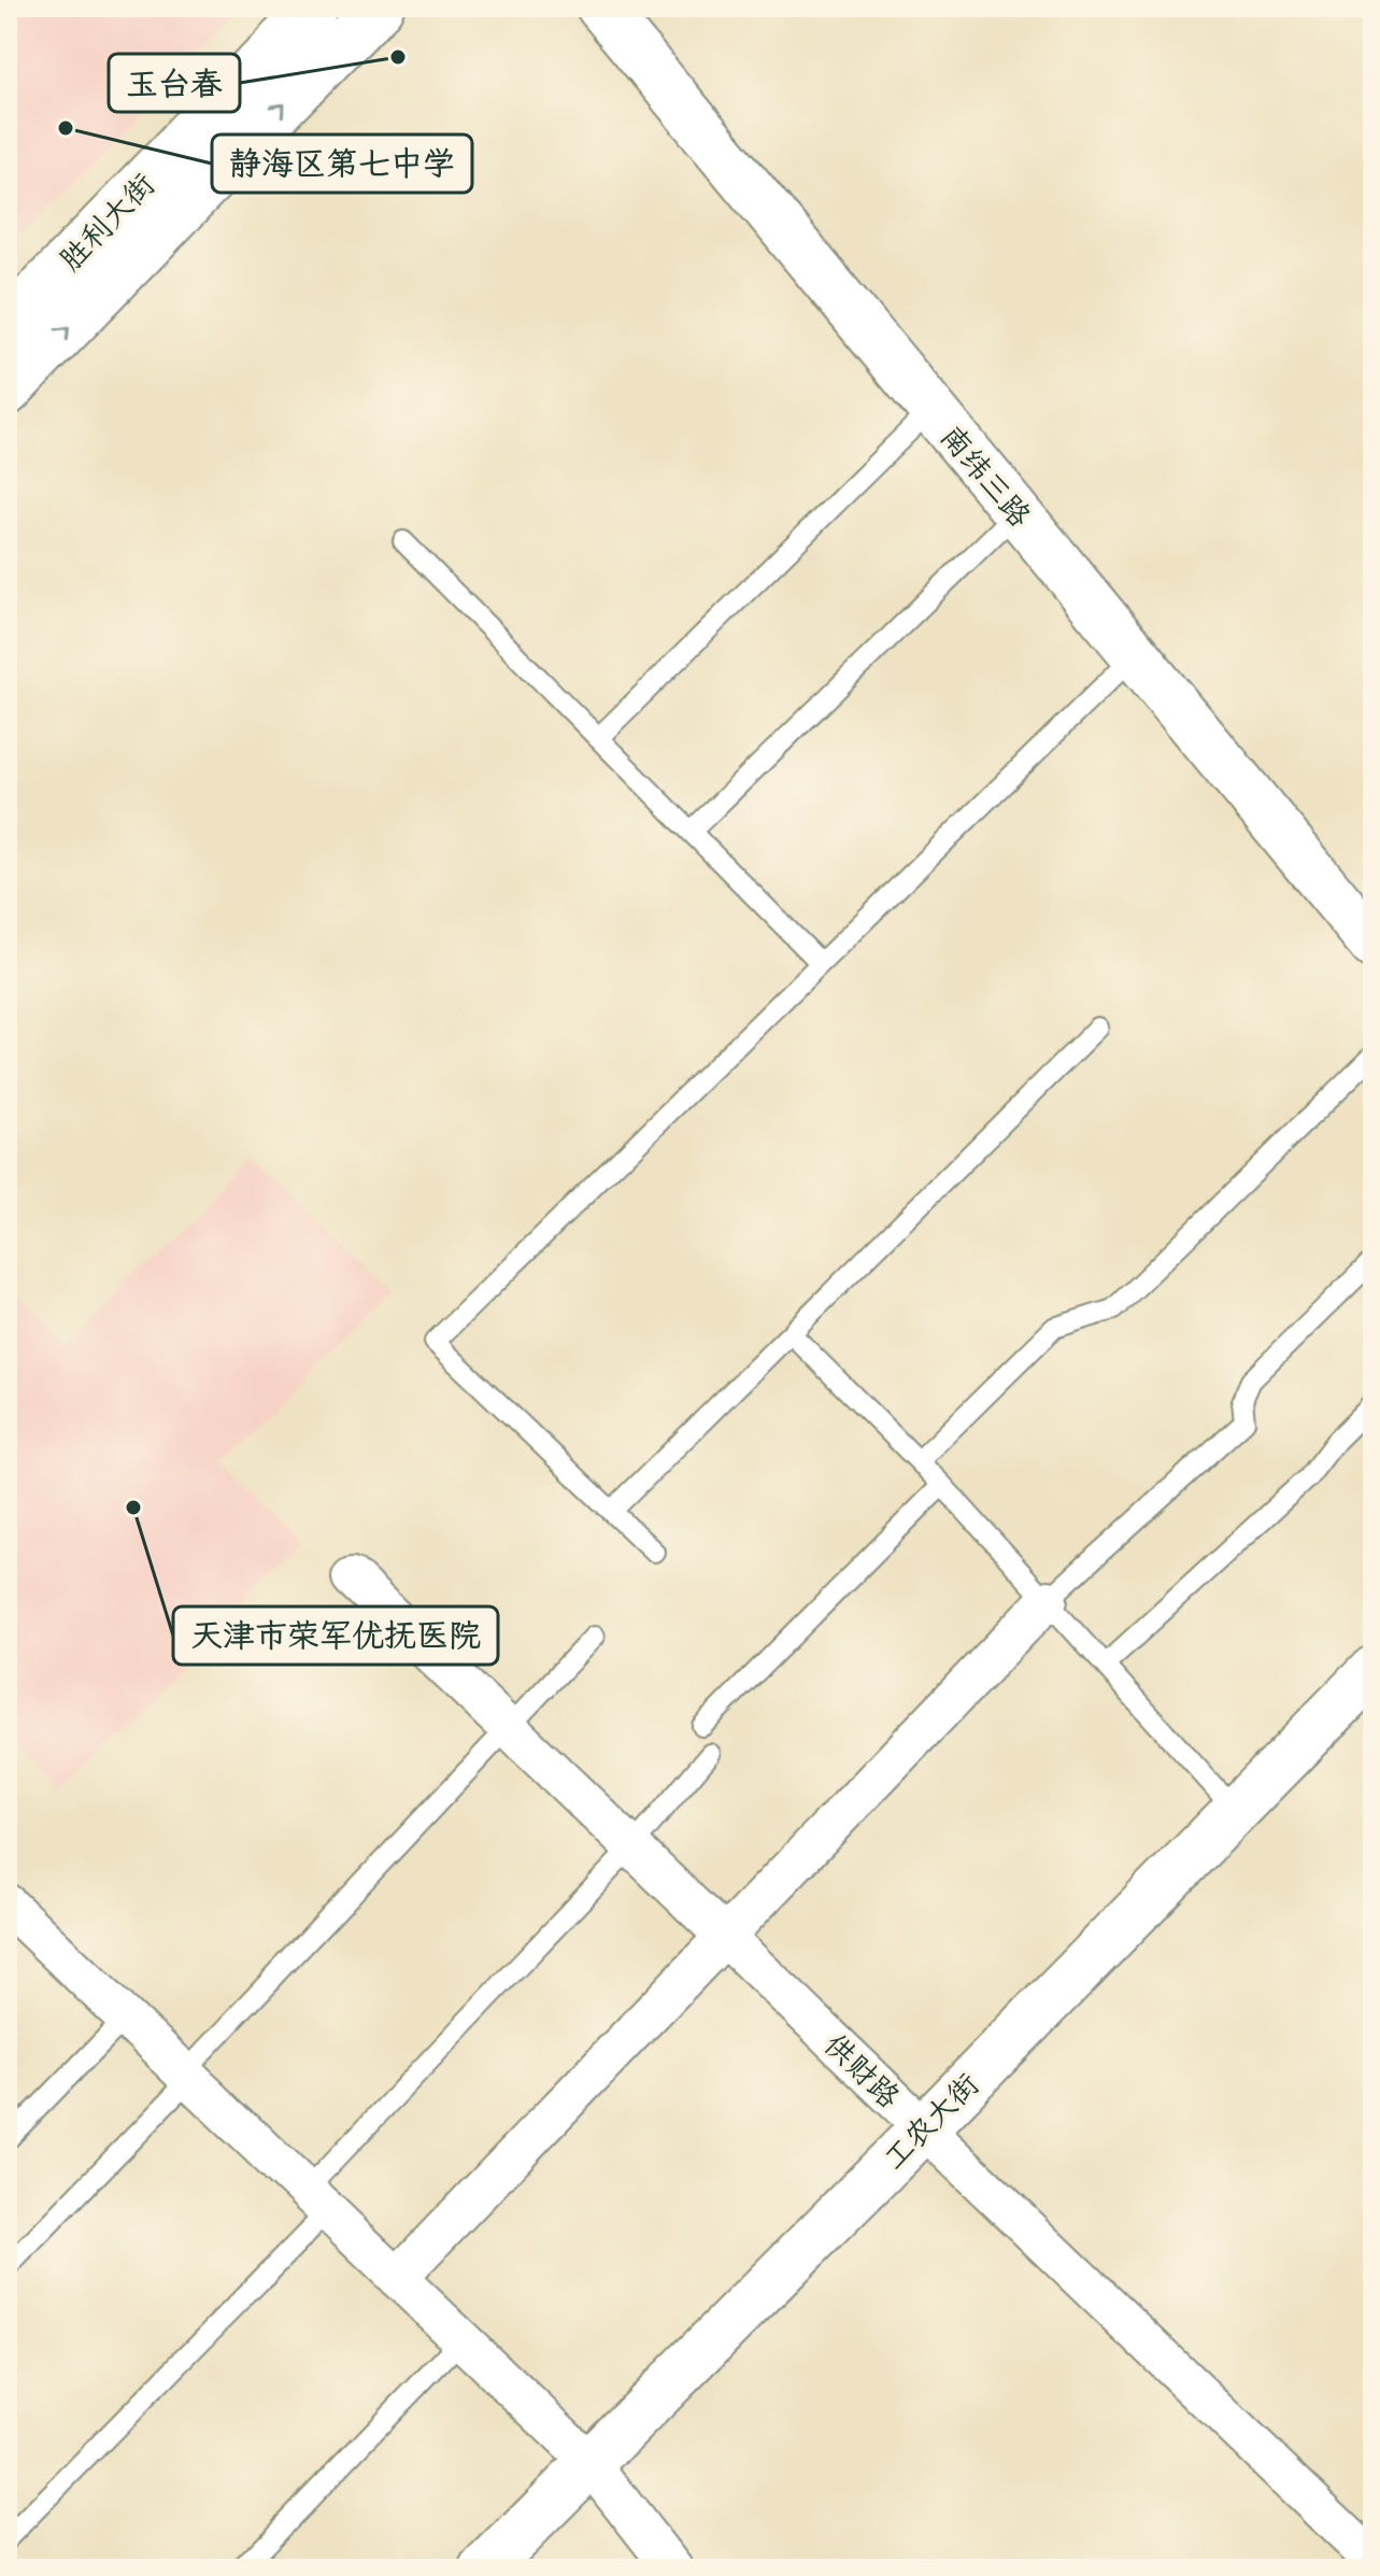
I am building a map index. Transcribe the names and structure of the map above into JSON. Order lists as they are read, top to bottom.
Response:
{
  "streets": {
    "street": [
      "胜利大街",
      "南纬三路",
      "供财路",
      "工农大街"
    ]
  },
  "crossings": [
    ["供财路", "工农大街"]
  ],
  "places": ["玉台春", "静海区第七中学", "天津市荣军优抚医院"]
}
